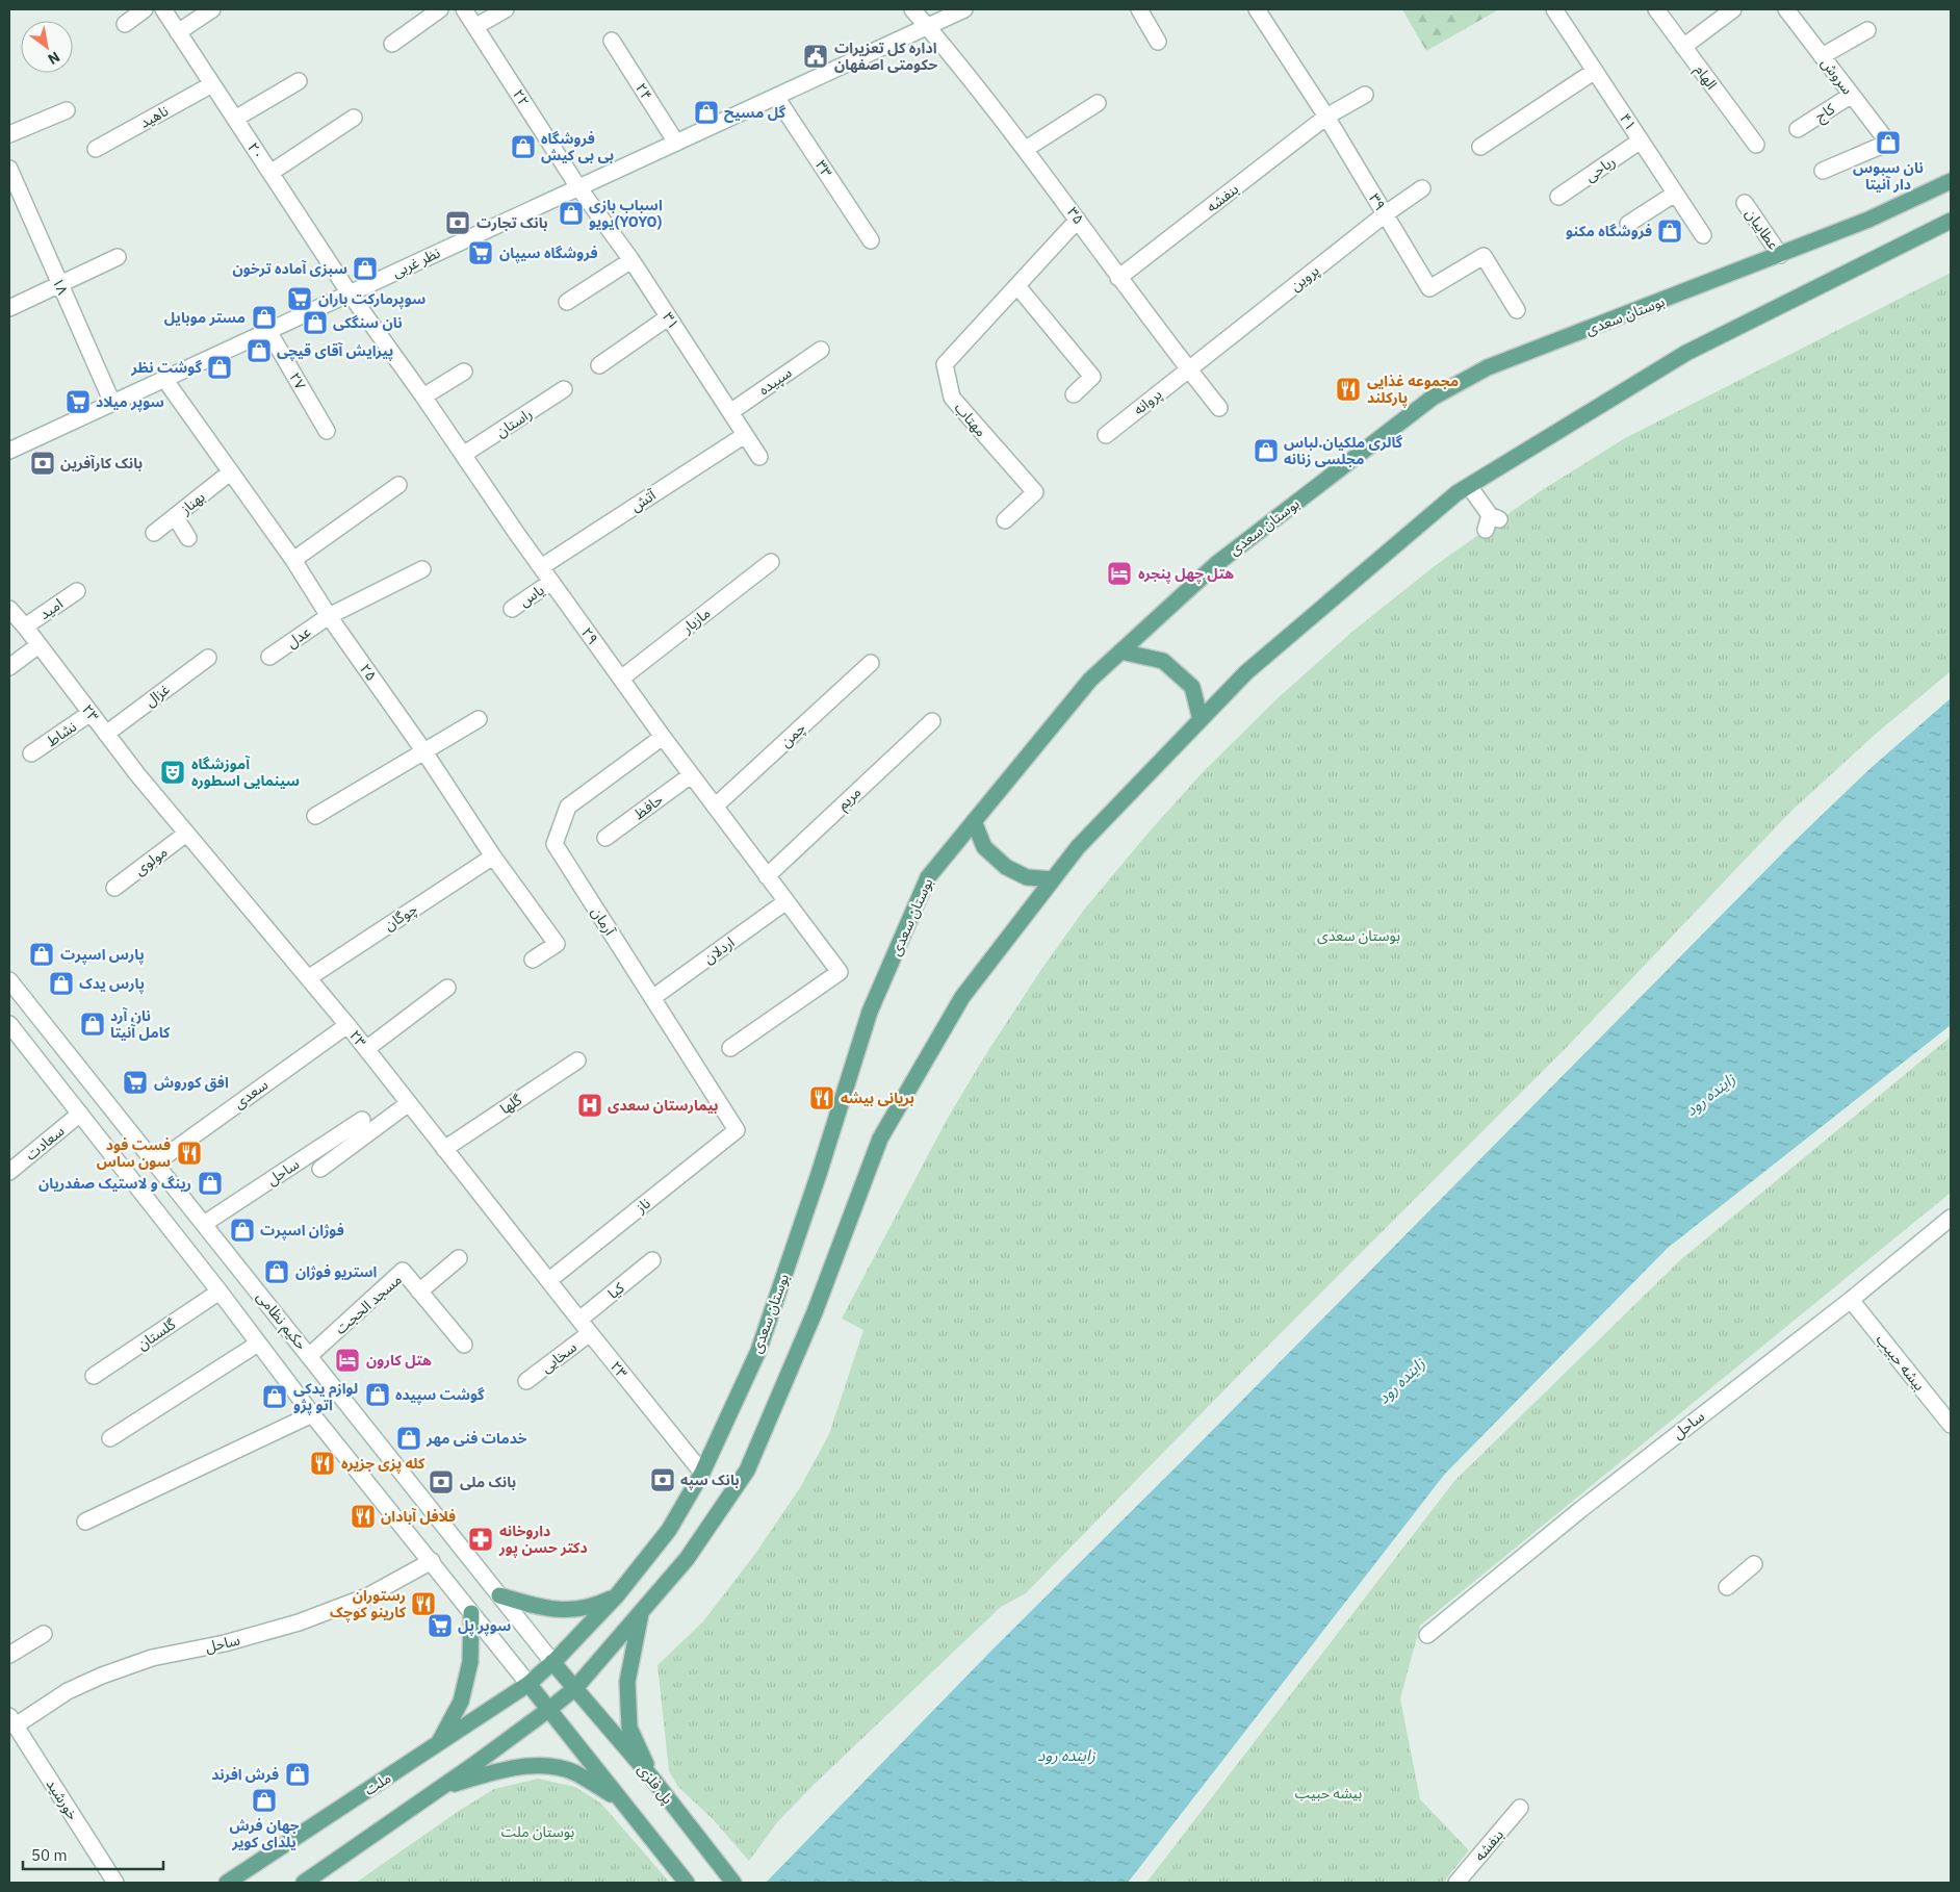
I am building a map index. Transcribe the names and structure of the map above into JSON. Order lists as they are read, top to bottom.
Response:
{
  "streets": {
    "main road": ["بوستان سعدی", "ملت", "پل فلزی"],
    "street": [
      "سروش",
      "الهام",
      "۲۴",
      "۲۲",
      "کاج",
      "ناهید",
      "۴۱",
      "۲۰",
      "۳۳",
      "ریاحی",
      "بنفشه",
      "۳۹",
      "۳۵",
      "عطاییان",
      "نظر غربی",
      "پروین",
      "۱۸",
      "۳۱",
      "۲۷",
      "سپیده",
      "پروانه",
      "مهتاب",
      "راستان",
      "آتش",
      "بهناز",
      "یاس",
      "امید",
      "مازیار",
      "۲۹",
      "عدل",
      "۲۵",
      "غزال",
      "۲۳",
      "نشاط",
      "چمن",
      "مریم",
      "حافظ",
      "مولوی",
      "چوگان",
      "آرمان",
      "اردلان",
      "سعدی",
      "گلها",
      "سعادت",
      "ساحل",
      "ناز",
      "کیا",
      "مسجد الحجت",
      "حکیم نظامی",
      "گلستان",
      "سخایی",
      "بیشه حبیب",
      "خورشید"
    ]
  },
  "crossings": [
    ["سروش", "کاج"],
    ["۲۴", "نظر غربی"],
    ["۲۲", "نظر غربی"],
    ["۲۲", "۳۱"],
    ["ناهید", "۲۰"],
    ["۴۱", "ریاحی"],
    ["۲۰", "نظر غربی"],
    ["۲۰", "۲۹"],
    ["۳۳", "نظر غربی"],
    ["بنفشه", "۳۹"],
    ["بنفشه", "۳۵"],
    ["۳۹", "پروین"],
    ["۳۵", "نظر غربی"],
    ["۳۵", "پروین"],
    ["۳۵", "پروانه"],
    ["۳۵", "مهتاب"],
    ["عطاییان", "بوستان سعدی"],
    ["نظر غربی", "۱۸"],
    ["نظر غربی", "۳۱"],
    ["نظر غربی", "۲۷"],
    ["نظر غربی", "۲۹"],
    ["نظر غربی", "۲۵"],
    ["پروین", "پروانه"],
    ["بوستان سعدی", "۲۳"],
    ["بوستان سعدی", "حکیم نظامی"],
    ["بوستان سعدی", "ملت"],
    ["بوستان سعدی", "پل فلزی"],
    ["۳۱", "سپیده"],
    ["۳۱", "آتش"],
    ["راستان", "۲۹"],
    ["آتش", "۲۹"],
    ["بهناز", "۲۵"],
    ["یاس", "۲۹"],
    ["امید", "۲۳"],
    ["مازیار", "۲۹"],
    ["۲۹", "چمن"],
    ["۲۹", "مریم"],
    ["۲۹", "حافظ"],
    ["۲۹", "آرمان"],
    ["۲۹", "اردلان"],
    ["عدل", "۲۵"],
    ["۲۵", "چوگان"],
    ["غزال", "۲۳"],
    ["۲۳", "نشاط"],
    ["۲۳", "مولوی"],
    ["۲۳", "چوگان"],
    ["۲۳", "سعدی"],
    ["۲۳", "گلها"],
    ["۲۳", "ناز"],
    ["۲۳", "کیا"],
    ["۲۳", "سخایی"],
    ["آرمان", "اردلان"],
    ["آرمان", "ناز"],
    ["سعدی", "حکیم نظامی"],
    ["ساحل", "حکیم نظامی"],
    ["ساحل", "بیشه حبیب"],
    ["ساحل", "خورشید"],
    ["مسجد الحجت", "حکیم نظامی"],
    ["حکیم نظامی", "پل فلزی"]
  ],
  "water": ["زاینده رود"],
  "parks": ["بوستان سعدی", "بیشه حبیب", "بوستان ملت"],
  "places": {
    "public building": ["اداره کل تعزیرات حکومتی اصفهان"],
    "shop": [
      "گل مسیح",
      "نان سبوس دار آنیتا",
      "فروشگاه بی بی کیش",
      "اسباب بازی یویو(YOYO)",
      "فروشگاه مکنو",
      "سبزی آماده ترخون",
      "مستر موبایل",
      "نان سنگکی",
      "پیرایش آقای قیچی",
      "گوشت نظر",
      "گالری ملکیان.لباس مجلسی زنانه",
      "پارس اسپرت",
      "پارس یدک",
      "نان آرد کامل آنیتا",
      "رینگ و لاستیک صفدریان",
      "فوژان اسپرت",
      "استریو فوژان",
      "گوشت سپیده",
      "لوازم یدکی اتو پژو",
      "خدمات فنی مهر",
      "فرش افرند",
      "جهان فرش یلدای کویر"
    ],
    "bank": [
      "بانک تجارت",
      "بانک کارآفرین",
      "بانک سپه",
      "بانک ملی"
    ],
    "supermarket": [
      "فروشگاه سیپان",
      "سوپرمارکت باران",
      "سوپر میلاد",
      "افق کوروش",
      "سوپر پل"
    ],
    "restaurant": [
      "مجموعه غذایی پارکلند",
      "بریانی بیشه",
      "فست فود سون ساس",
      "کله پزی جزیره",
      "فلافل آبادان",
      "رستوران کارینو کوچک"
    ],
    "hotel": ["هتل چهل پنجره", "هتل کارون"],
    "theatre": ["آموزشگاه سینمایی اسطوره"],
    "hospital": ["بیمارستان سعدی"],
    "pharmacy": ["داروخانه دکتر حسن پور"]
  },
  "scale_bar": "50 m",
  "north": "bottom right"
}
